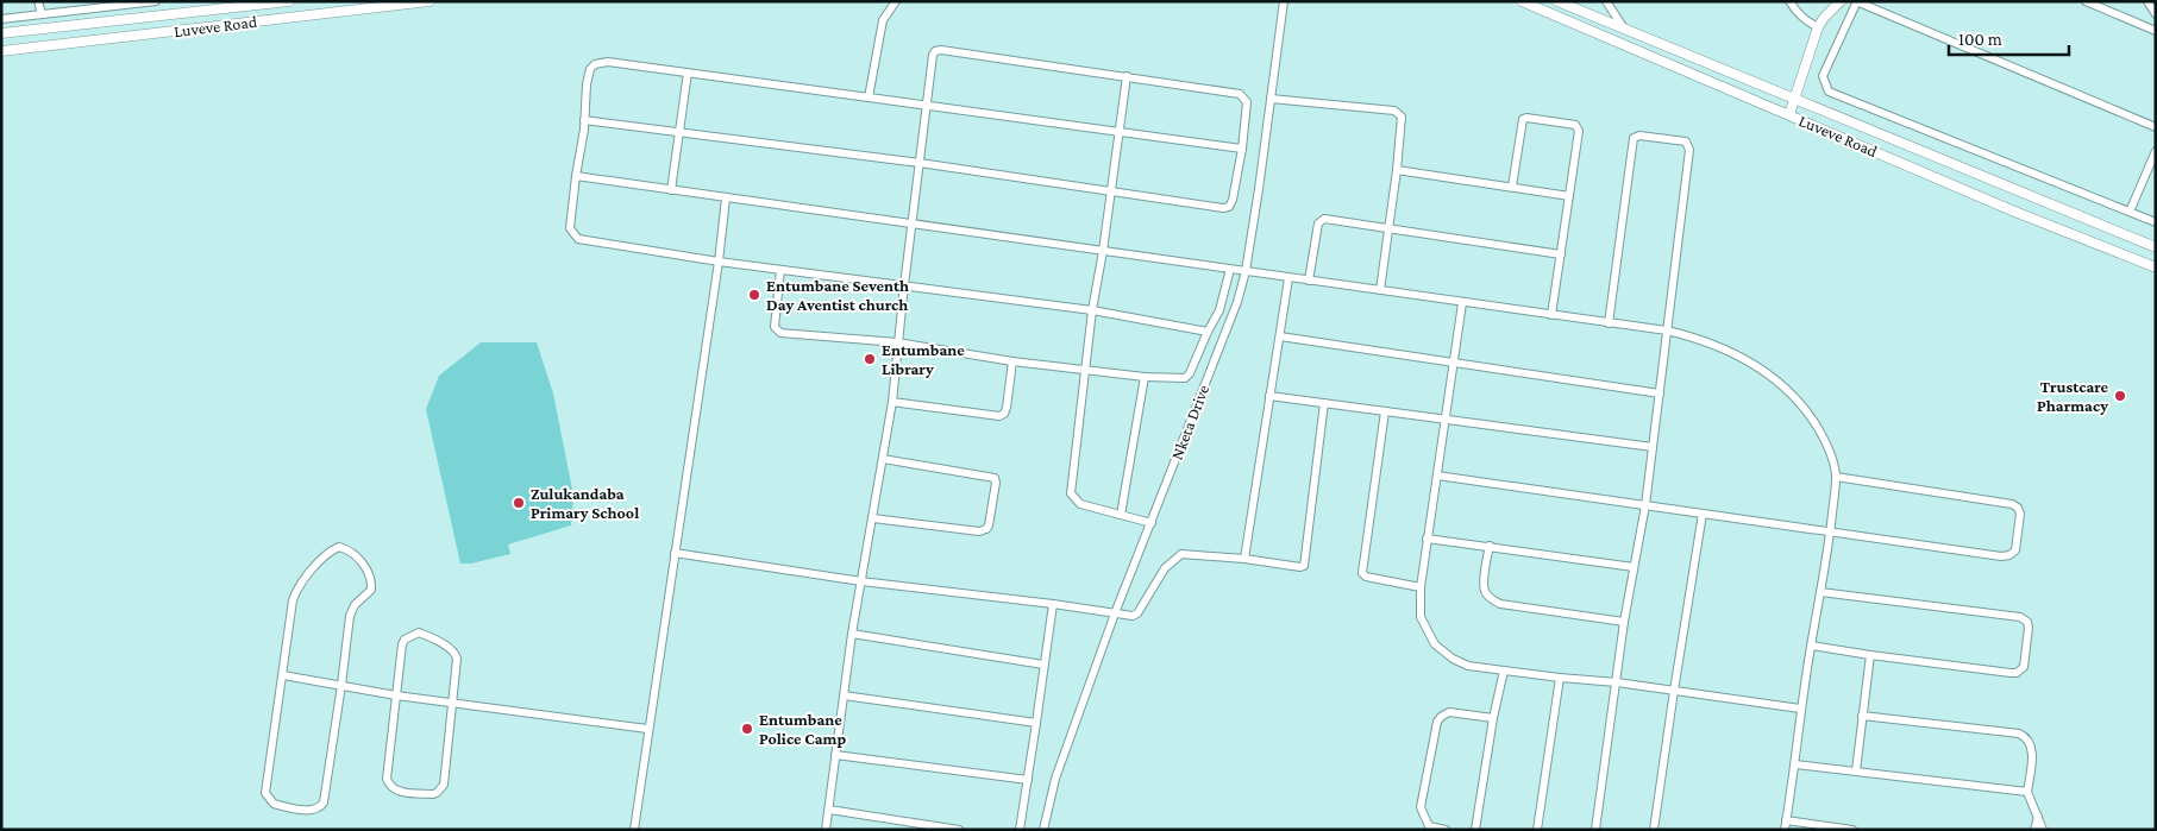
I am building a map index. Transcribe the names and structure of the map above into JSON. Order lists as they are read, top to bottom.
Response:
{
  "streets": {
    "street": ["Luveve Road", "Nketa Drive"]
  },
  "places": [
    "Entumbane Seventh Day Aventist church",
    "Entumbane Library",
    "Trustcare Pharmacy",
    "Zulukandaba Primary School",
    "Entumbane Police Camp"
  ],
  "scale_bar": "100 m"
}
